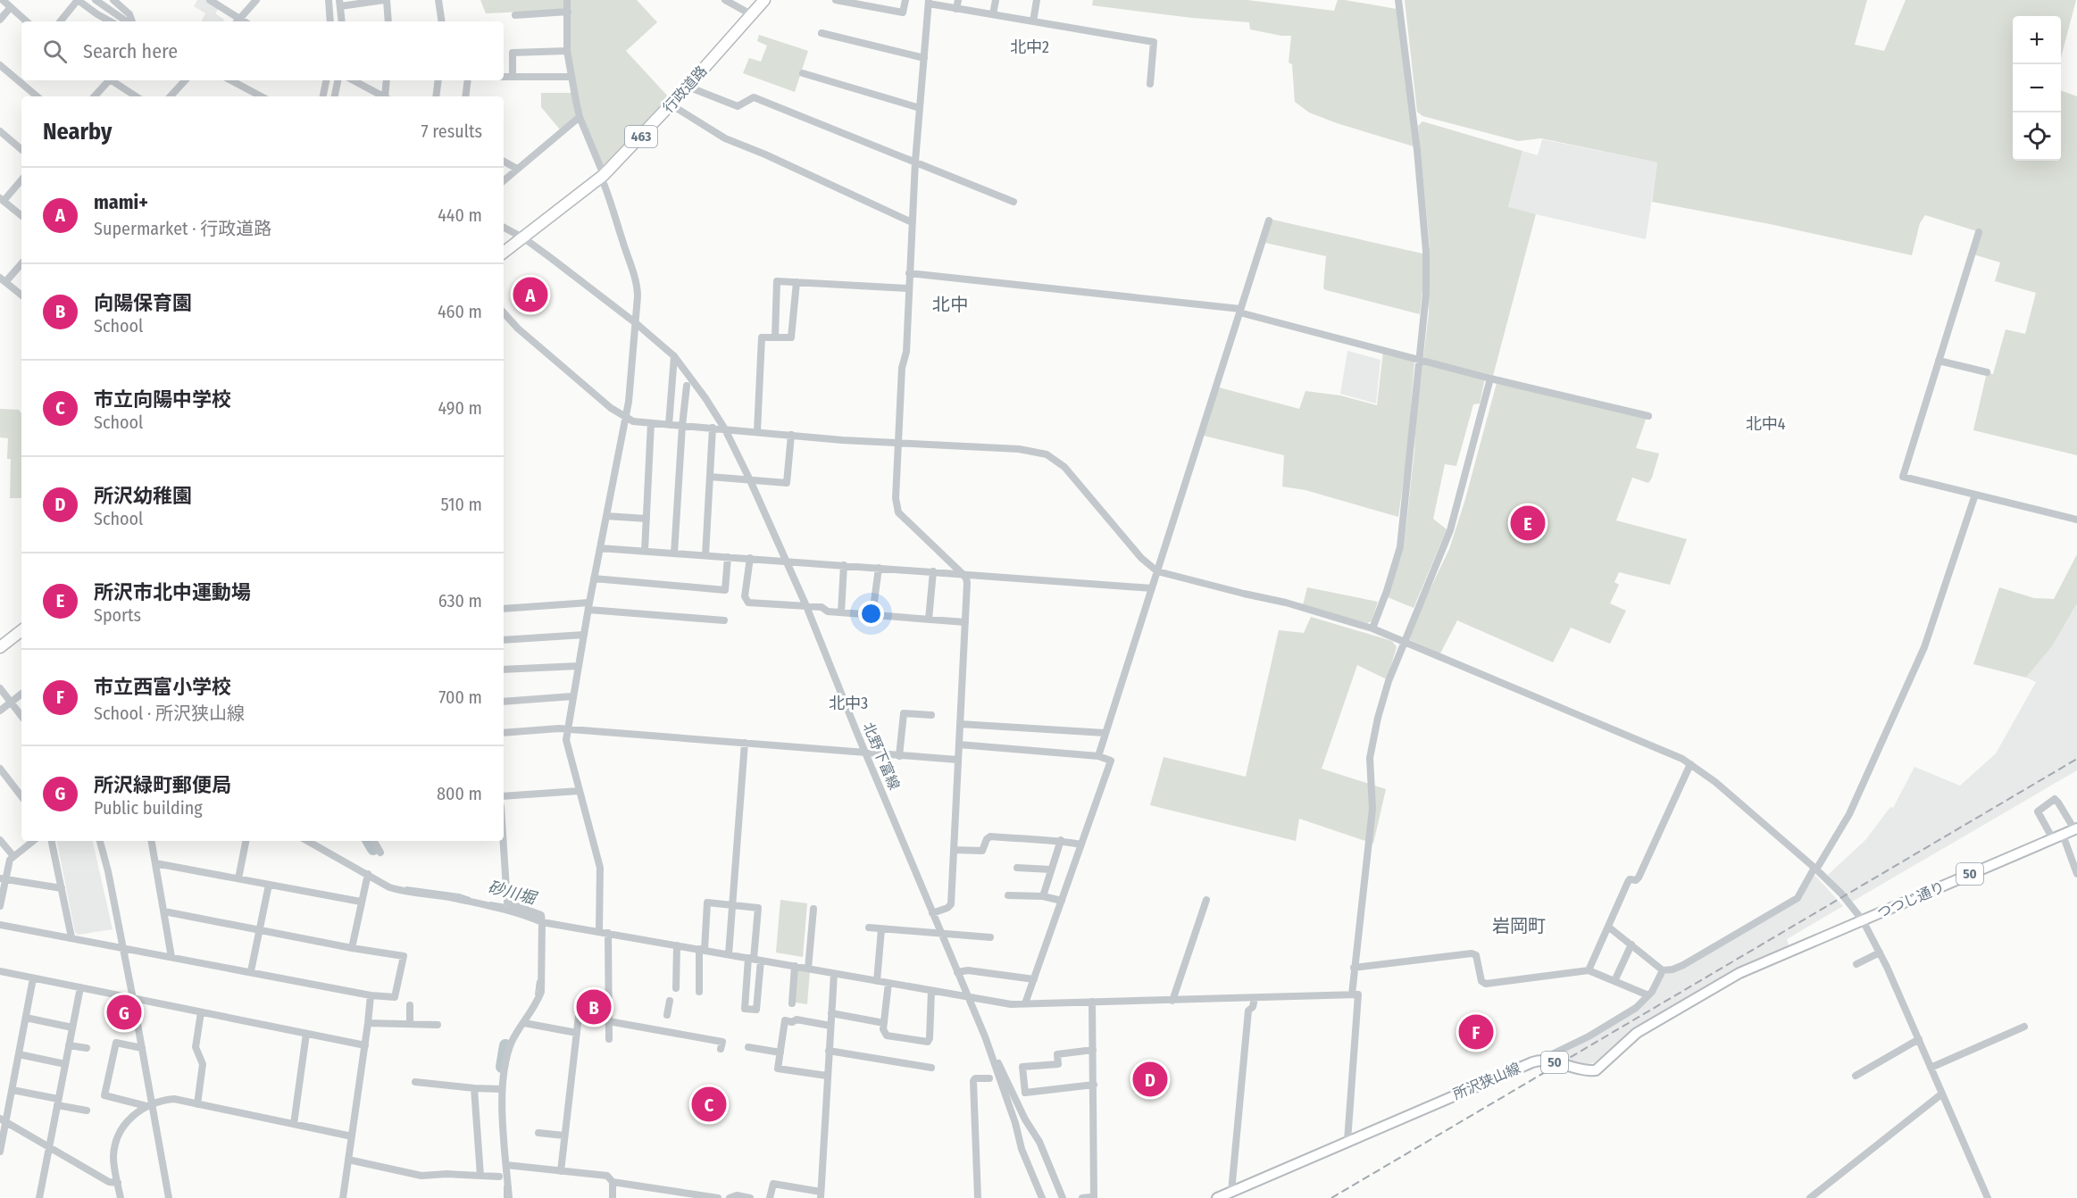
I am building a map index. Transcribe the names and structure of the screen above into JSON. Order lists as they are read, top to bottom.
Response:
{
  "streets": {
    "highway": ["行政道路", "463"],
    "main road": ["50", "つつじ通り", "所沢狭山線"],
    "street": ["北野下富線"]
  },
  "crossings": [
    ["行政道路", "北野下富線"],
    ["50", "つつじ通り"],
    ["50", "所沢狭山線"]
  ],
  "districts": [
    "北中2",
    "北中",
    "北中4",
    "北中3",
    "岩岡町"
  ],
  "water": ["砂川堀"],
  "page": {
    "map_buttons": ["+", "−"],
    "search": "Search here",
    "heading": ["Nearby", "7 results"],
    "list": [
      {
        "mark": "A",
        "name": "mami+",
        "note": "Supermarket · 行政道路",
        "value": "440 m"
      },
      {
        "mark": "B",
        "name": "向陽保育園",
        "note": "School",
        "value": "460 m"
      },
      {
        "mark": "C",
        "name": "市立向陽中学校",
        "note": "School",
        "value": "490 m"
      },
      {
        "mark": "D",
        "name": "所沢幼稚園",
        "note": "School",
        "value": "510 m"
      },
      {
        "mark": "E",
        "name": "所沢市北中運動場",
        "note": "Sports",
        "value": "630 m"
      },
      {
        "mark": "F",
        "name": "市立西富小学校",
        "note": "School · 所沢狭山線",
        "value": "700 m"
      },
      {
        "mark": "G",
        "name": "所沢緑町郵便局",
        "note": "Public building",
        "value": "800 m"
      }
    ],
    "pins": [
      "A",
      "E",
      "B",
      "G",
      "F",
      "D",
      "C"
    ]
  }
}
